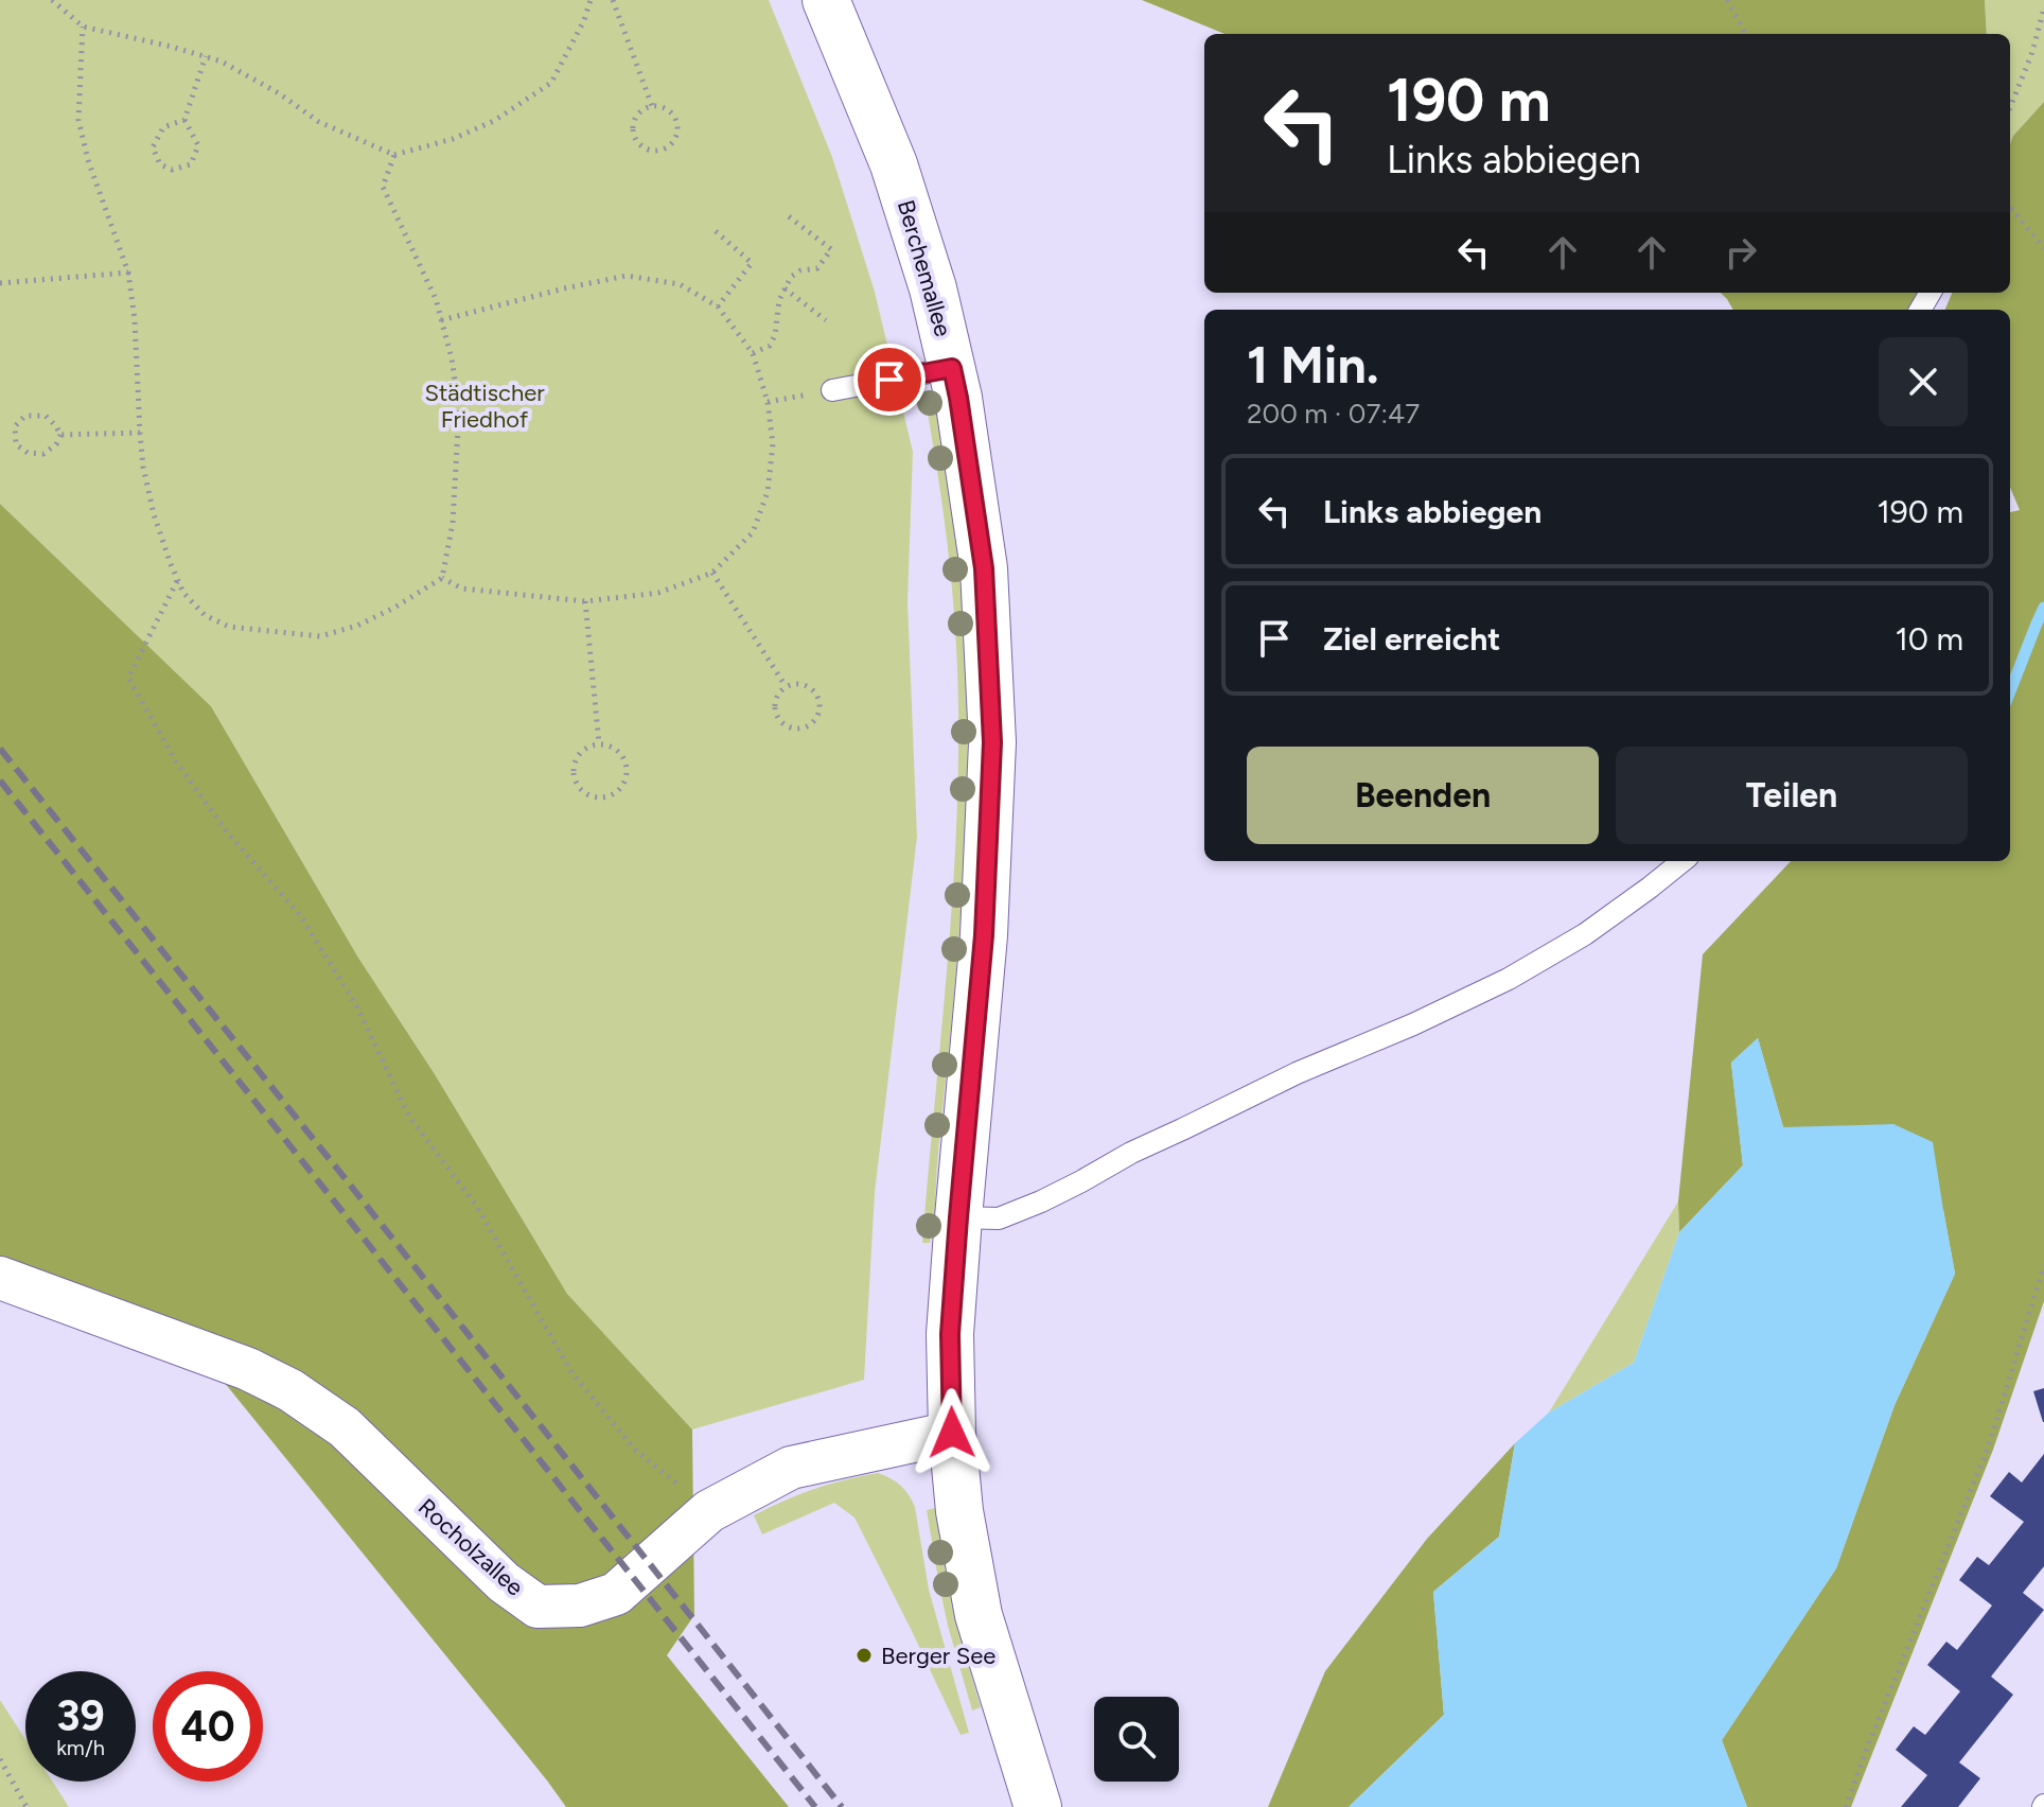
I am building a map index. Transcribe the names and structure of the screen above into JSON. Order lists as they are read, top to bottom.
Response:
{
  "streets": {
    "street": ["Berchemallee", "Rocholzallee"]
  },
  "crossings": [
    ["Berchemallee", "Rocholzallee"]
  ],
  "parks": ["Städtischer Friedhof"],
  "places": ["Berger See"],
  "page": {
    "turn": ["190 m", "Links abbiegen"],
    "heading": ["1 Min.", "200 m · 07:47"],
    "list": [
      {
        "name": "Links abbiegen",
        "value": "190 m"
      },
      {
        "name": "Ziel erreicht",
        "value": "10 m"
      }
    ],
    "buttons": ["Beenden", "Teilen"],
    "speed": "39 km/h",
    "limit": "40"
  }
}
